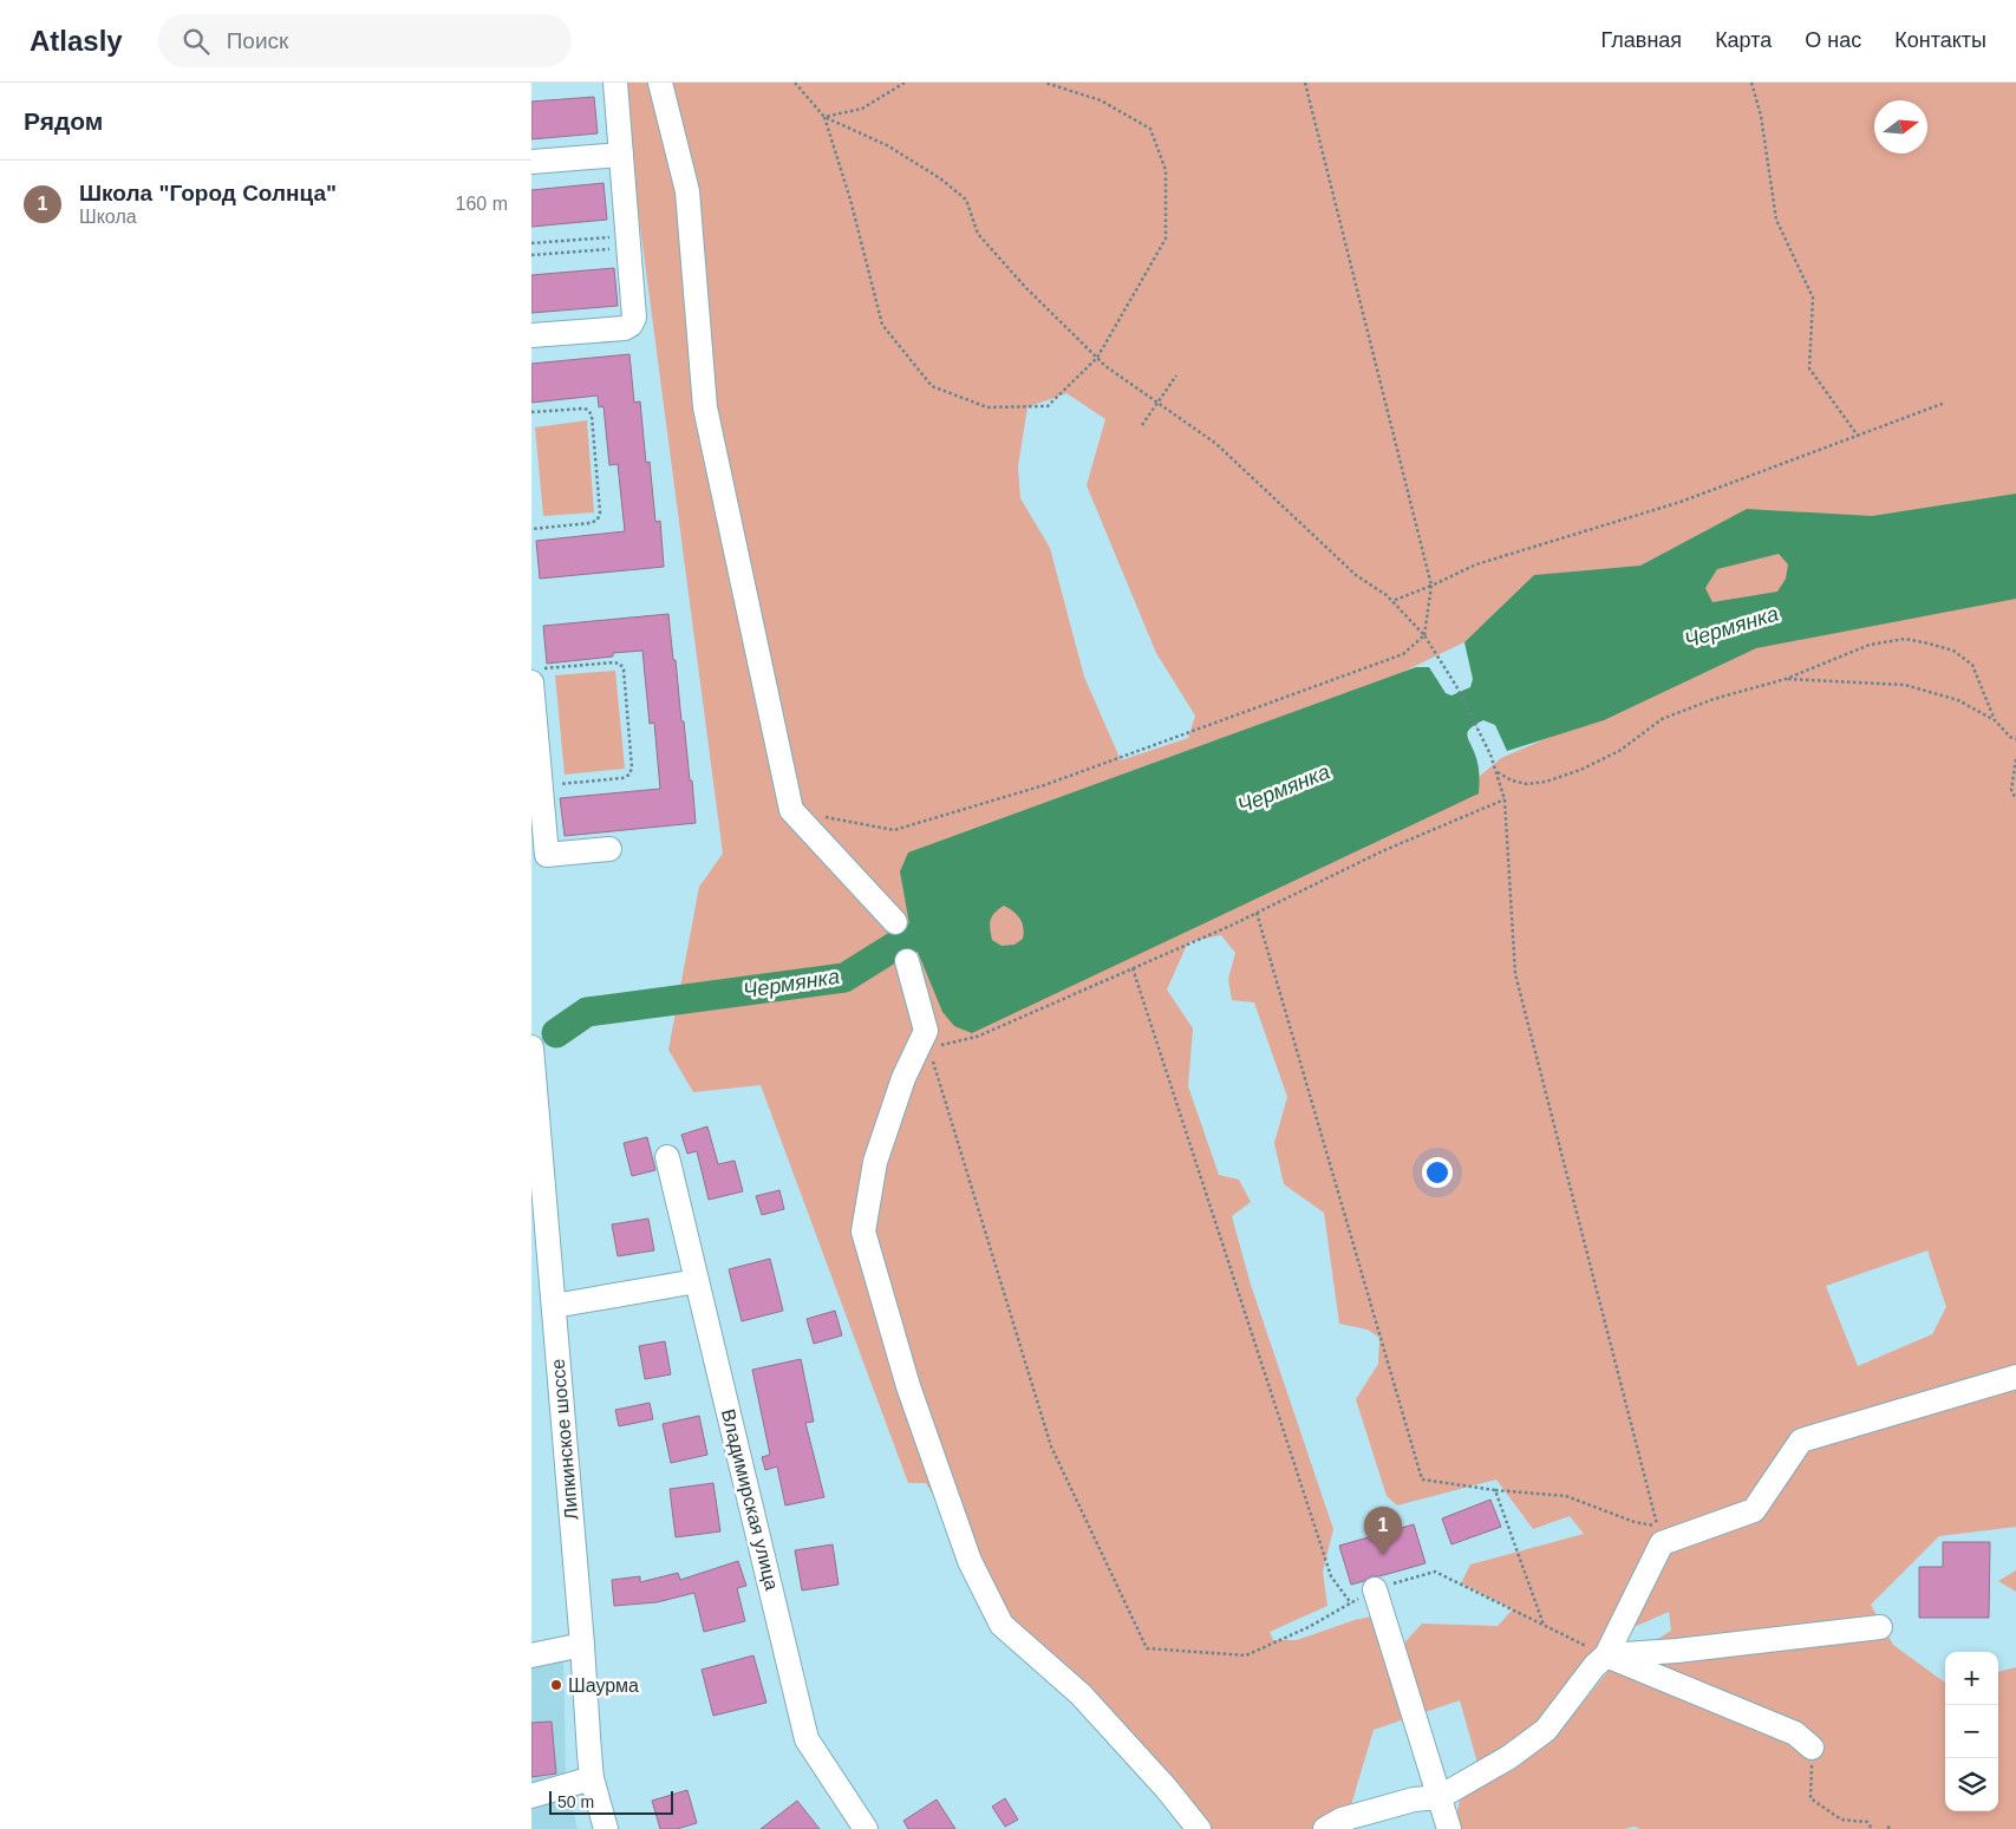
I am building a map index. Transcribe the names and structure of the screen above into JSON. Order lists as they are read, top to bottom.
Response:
{
  "streets": {
    "street": ["Липкинское шоссе", "Владимирская улица"]
  },
  "water": ["Чермянка"],
  "places": ["Шаурма"],
  "scale_bar": "50 m",
  "north": "right",
  "page": {
    "header": "Atlasly",
    "search": "Поиск",
    "nav": [
      "Главная",
      "Карта",
      "О нас",
      "Контакты"
    ],
    "heading": "Рядом",
    "list": [
      {
        "mark": "1",
        "name": "Школа \"Город Cолнца\"",
        "note": "Школа",
        "value": "160 m"
      }
    ],
    "pins": "1",
    "map_buttons": ["+", "−"],
    "scale": "50 m"
  }
}
